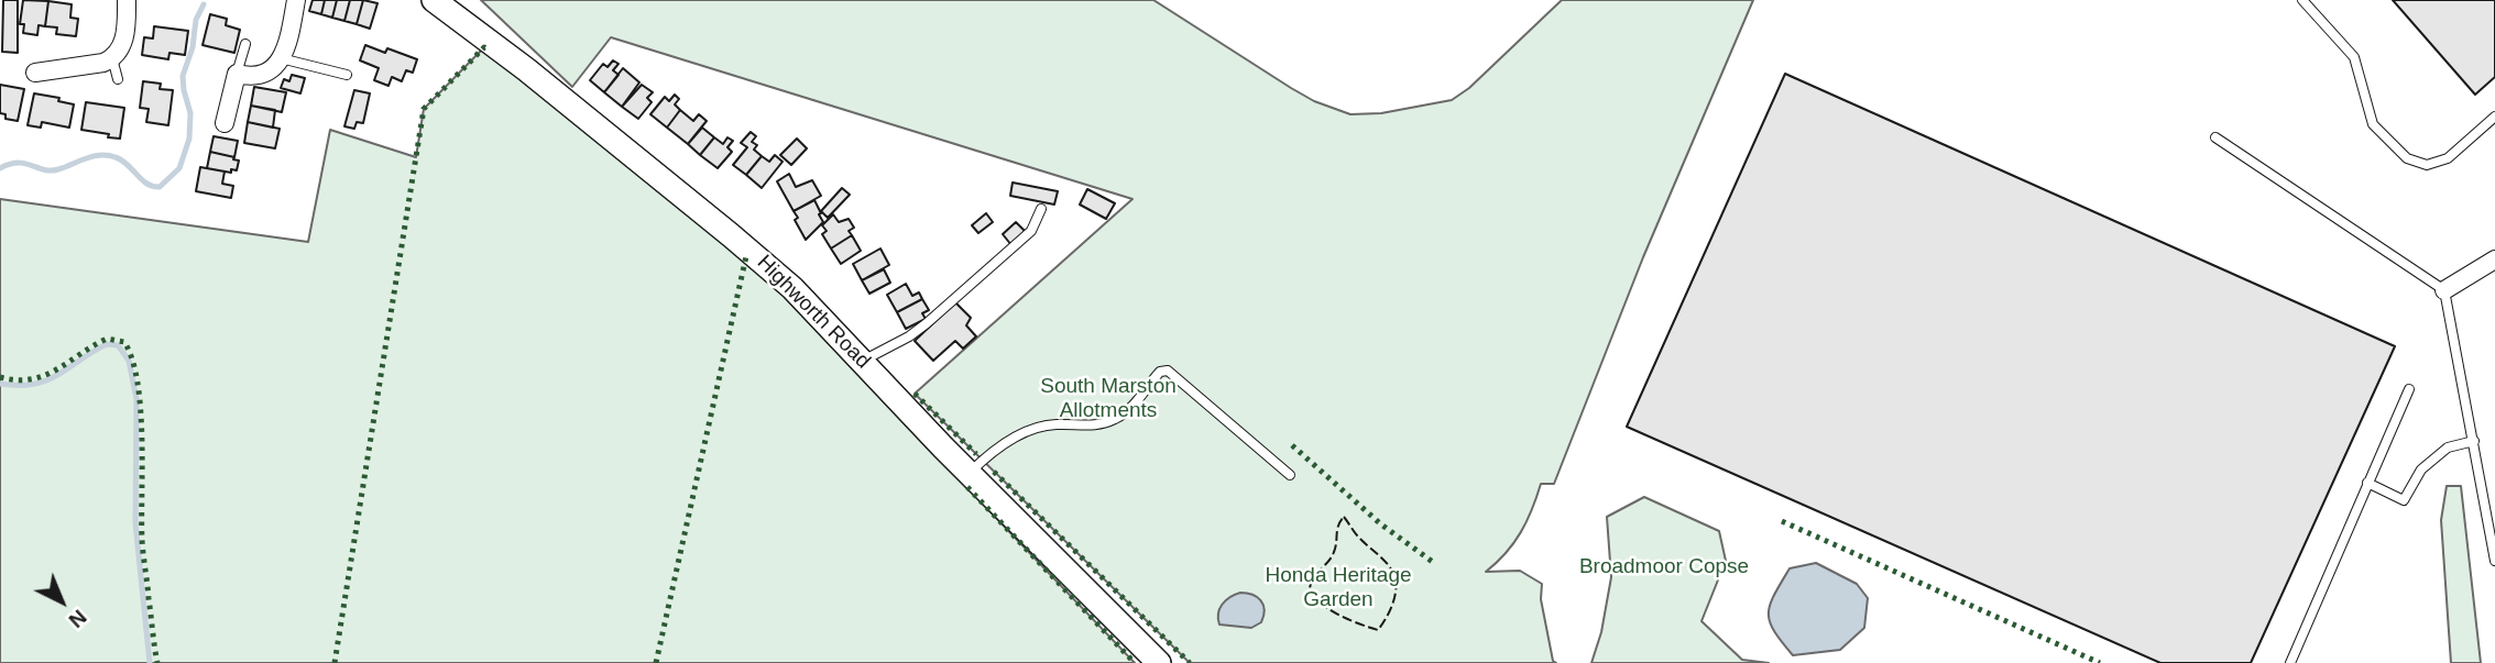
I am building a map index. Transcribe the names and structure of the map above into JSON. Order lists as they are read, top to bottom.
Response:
{
  "streets": {
    "street": ["Highworth Road"]
  },
  "parks": ["South Marston Allotments", "Broadmoor Copse", "Honda Heritage Garden"],
  "north": "bottom right"
}
